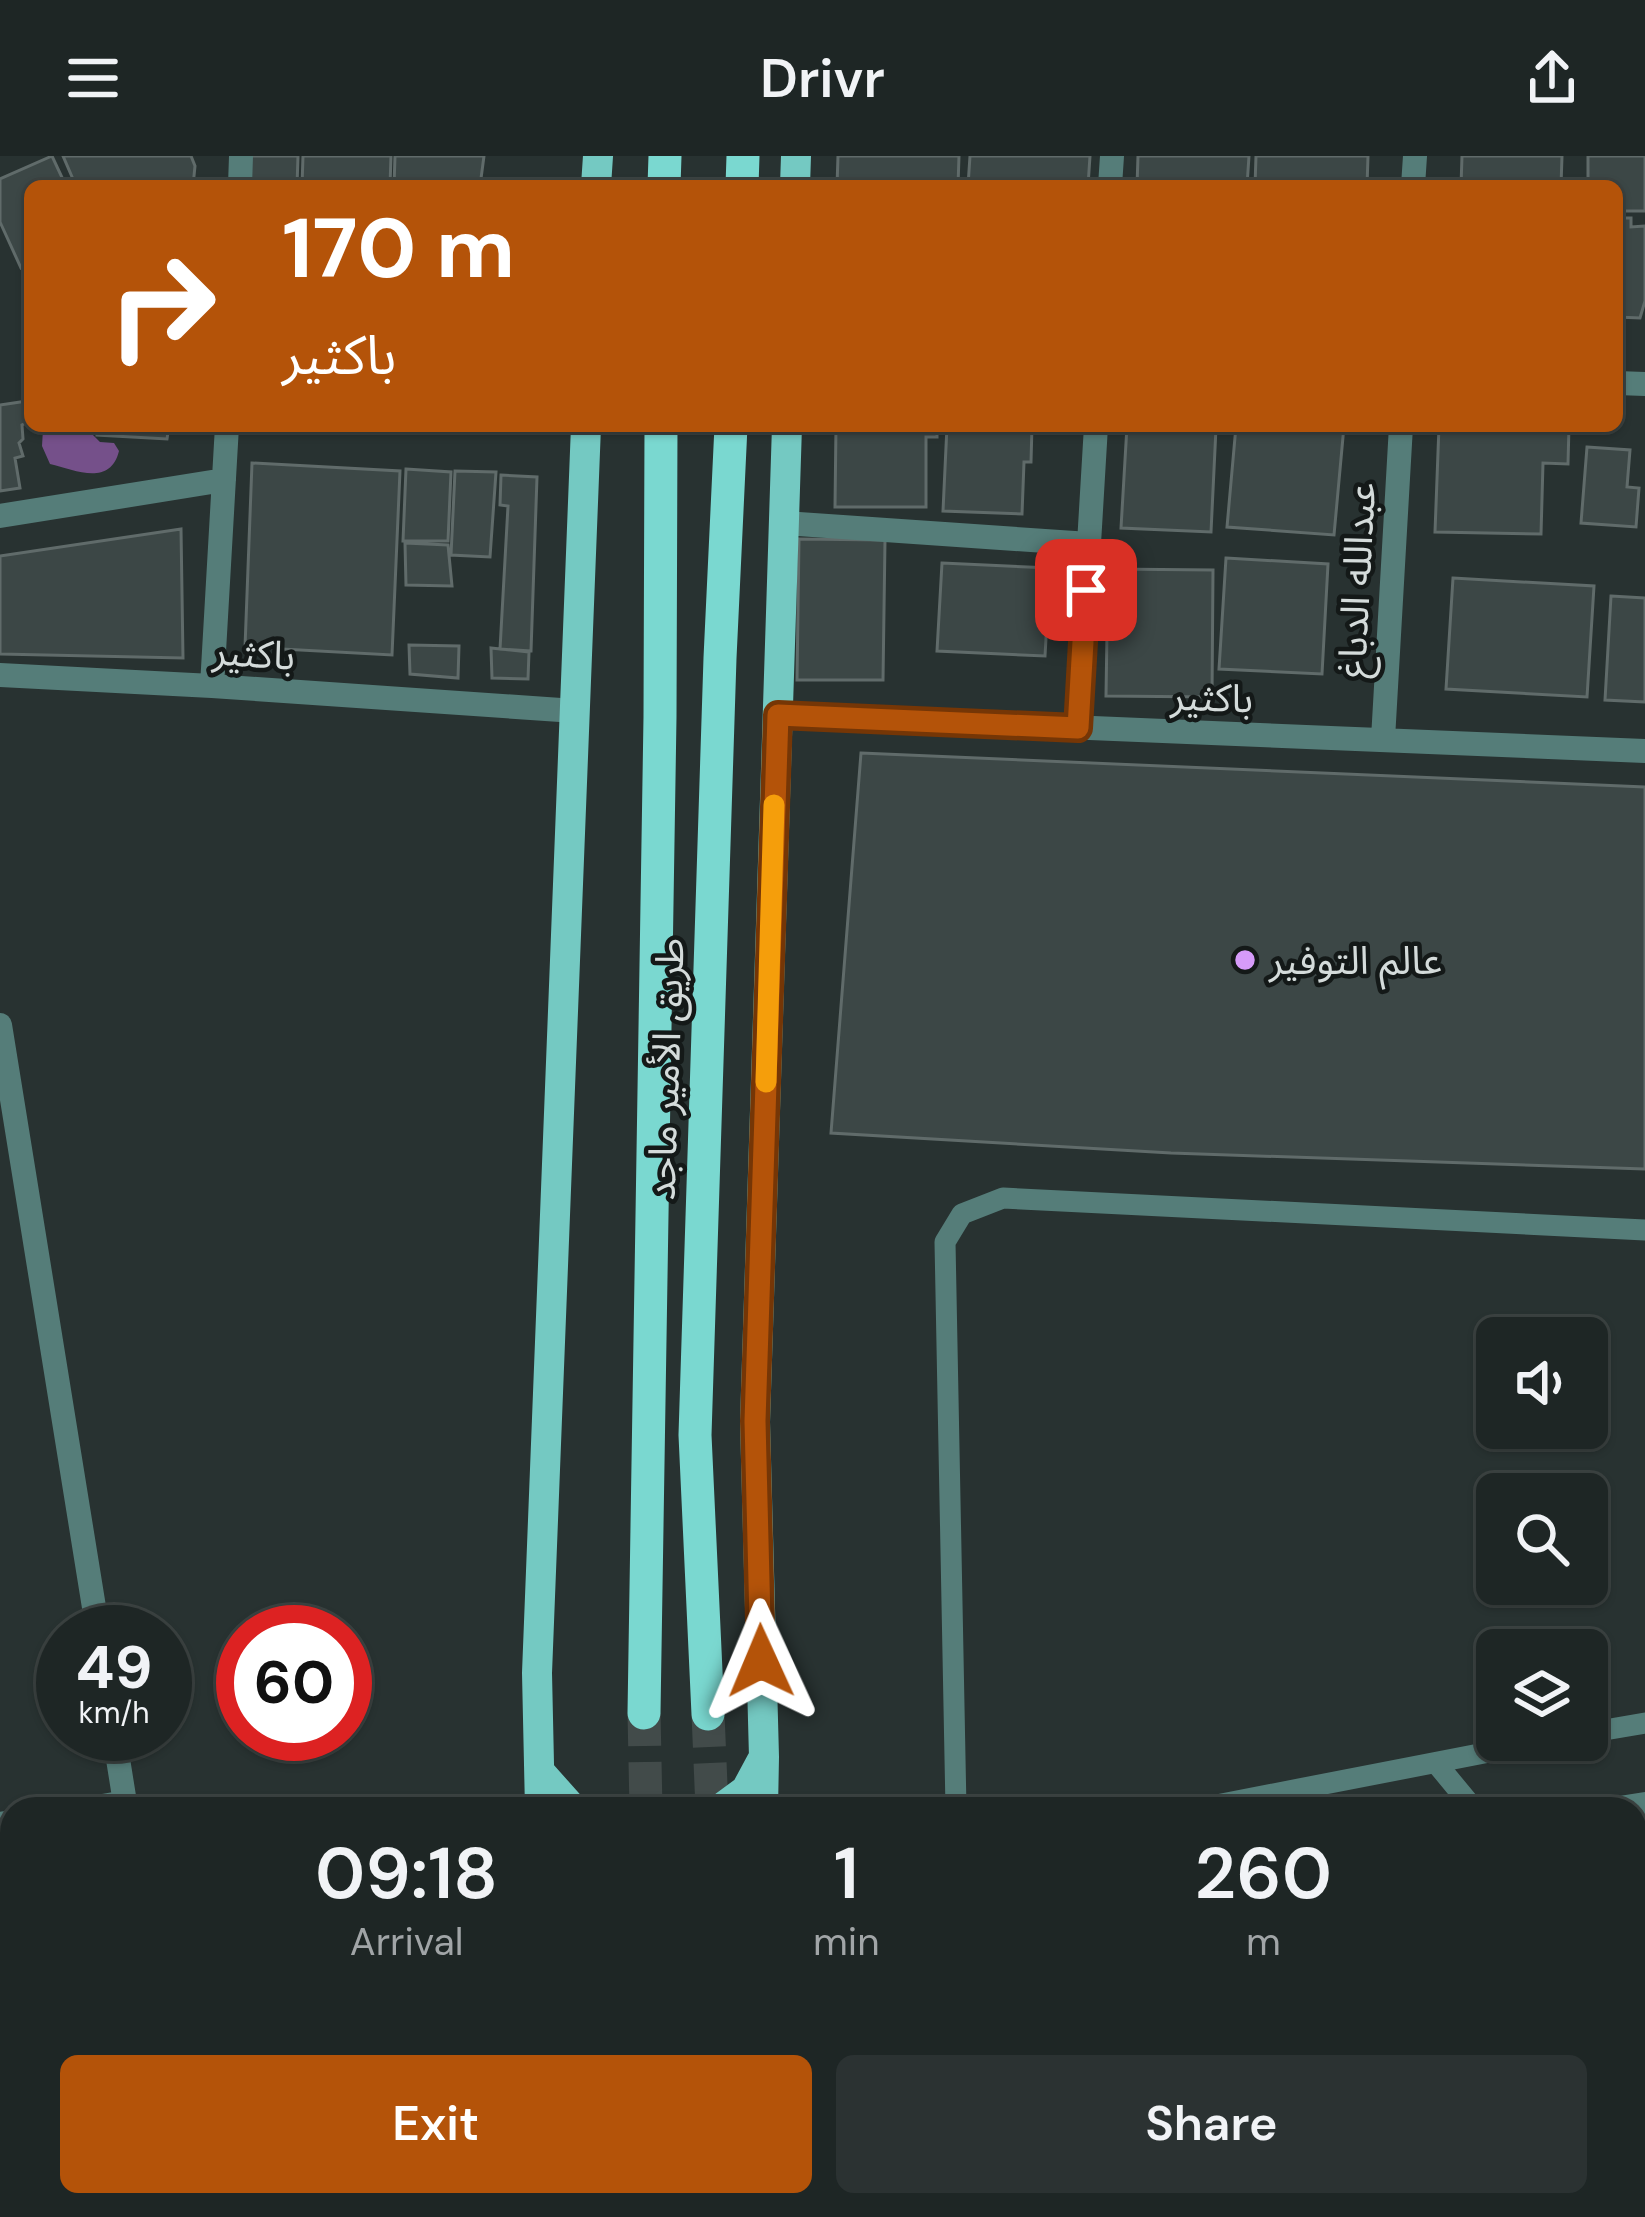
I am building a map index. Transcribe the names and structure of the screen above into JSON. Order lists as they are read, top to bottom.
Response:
{
  "streets": {
    "highway": ["طريق الأمير ماجد"],
    "street": ["عبدالله الدباغ", "باكثير"]
  },
  "crossings": [
    ["عبدالله الدباغ", "باكثير"]
  ],
  "places": ["عالم التوفير"],
  "page": {
    "header": "Drivr",
    "turn": ["170 m", "باكثير"],
    "speed": "49 km/h",
    "limit": "60",
    "eta": [
      "09:18",
      "Arrival",
      "1",
      "min",
      "260",
      "m"
    ],
    "buttons": ["Exit", "Share"]
  }
}
